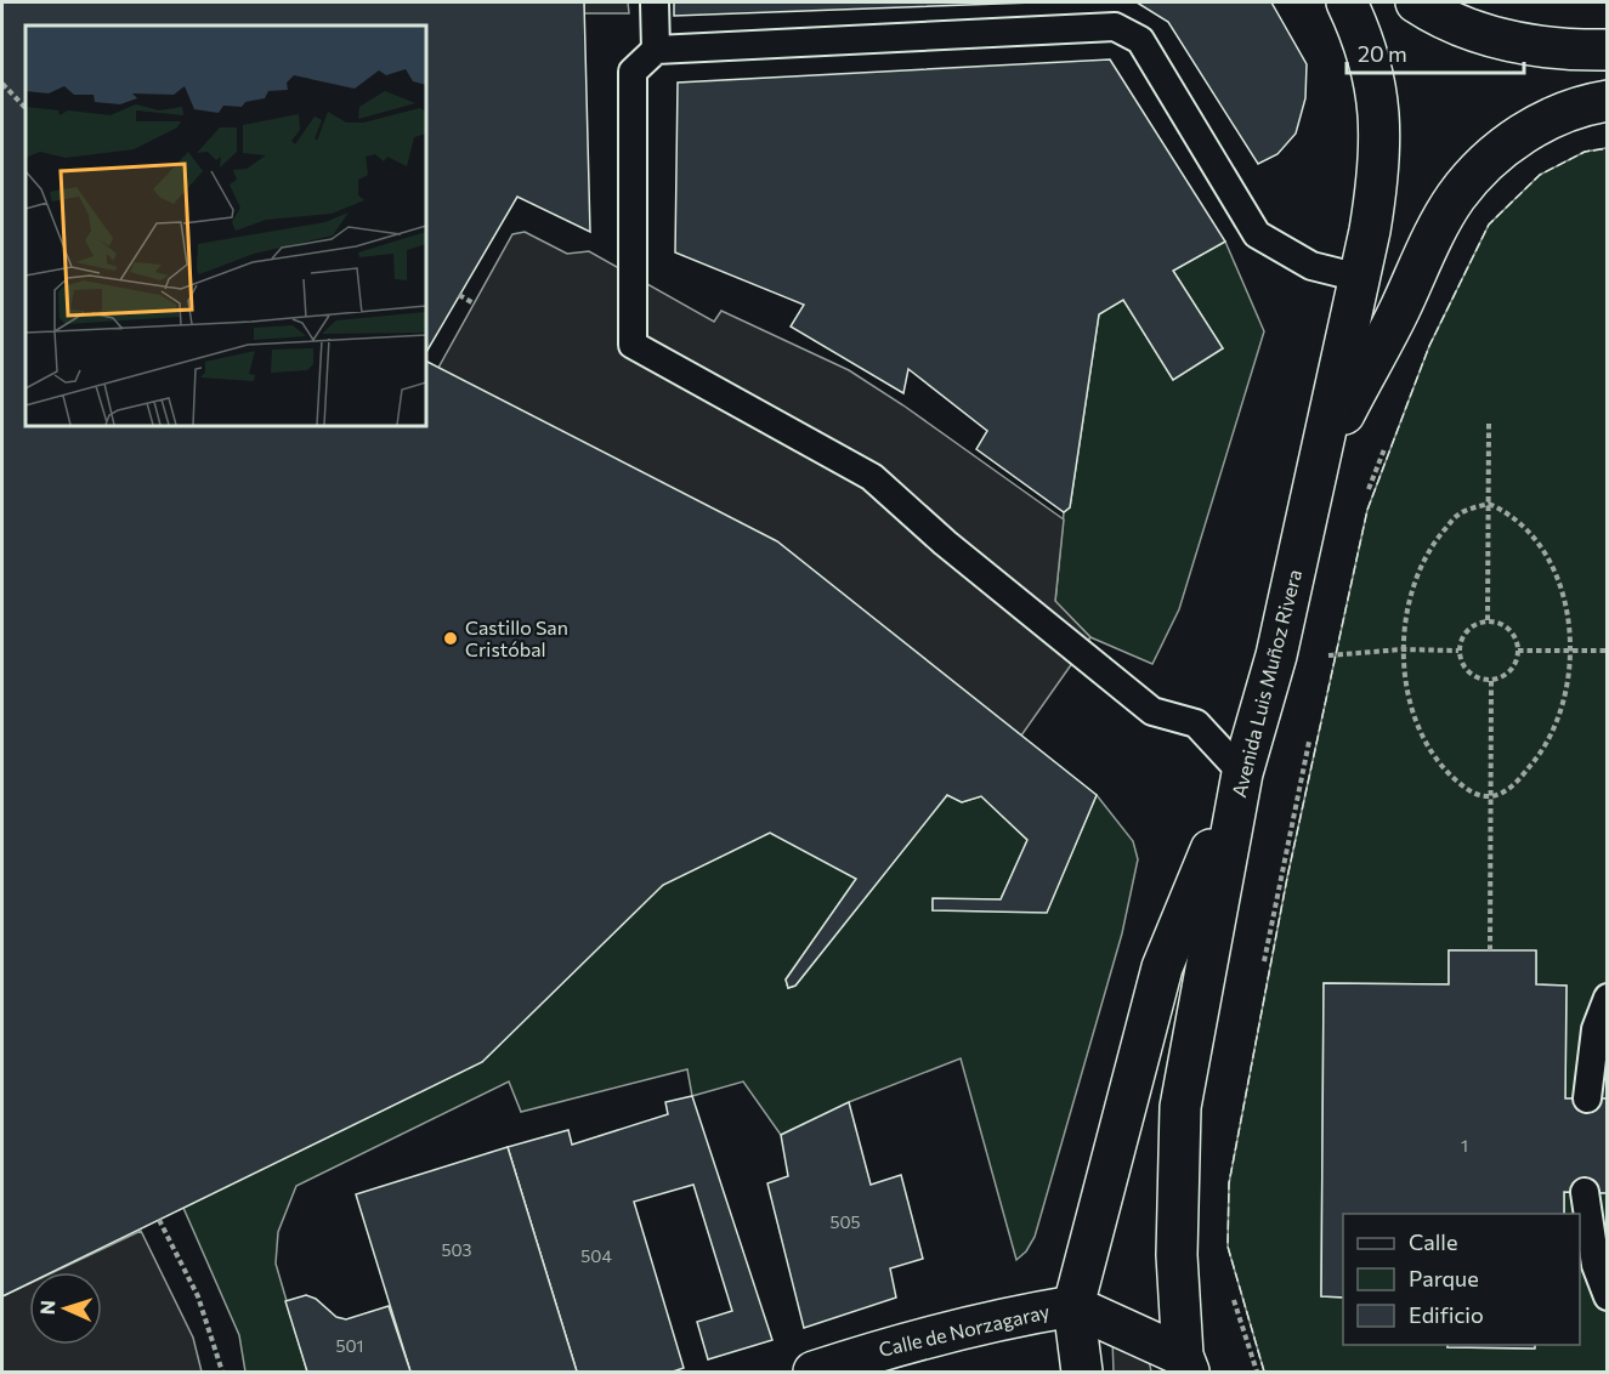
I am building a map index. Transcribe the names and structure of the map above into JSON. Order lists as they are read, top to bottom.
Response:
{
  "streets": {
    "main road": ["Avenida Luis Muñoz Rivera", "Calle de Norzagaray"]
  },
  "places": ["Castillo San Cristóbal"],
  "house_numbers": [
    "1",
    "505",
    "503",
    "504",
    "501"
  ],
  "legend": ["Calle", "Parque", "Edificio"],
  "scale_bar": "20 m",
  "north": "left"
}
